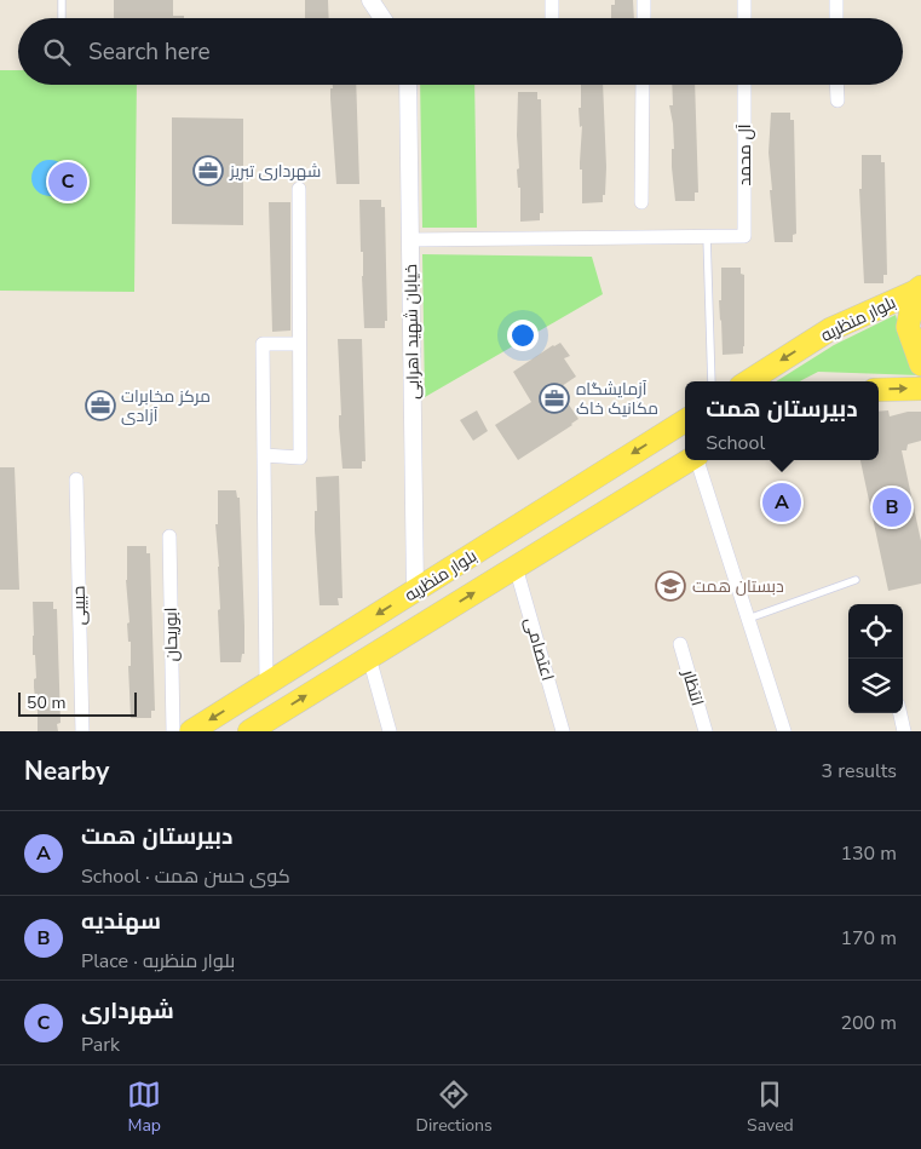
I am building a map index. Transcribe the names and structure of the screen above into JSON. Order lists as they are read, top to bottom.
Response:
{
  "streets": {
    "main road": ["بلوار منظریه"],
    "street": [
      "آل محمد",
      "خیابان شهید اهرابی",
      "حبیبی",
      "ابوریحان",
      "اعتصامی",
      "انتظار"
    ]
  },
  "crossings": [
    ["بلوار منظریه", "خیابان شهید اهرابی"],
    ["بلوار منظریه", "اعتصامی"]
  ],
  "places": {
    "office": ["شهرداری تبریز", "آزمایشگاه مکانیک خاک", "مرکز مخابرات آزادی"],
    "school or university": ["دبستان همت"]
  },
  "scale_bar": "50 m",
  "page": {
    "search": "Search here",
    "pins": ["C", "A", "B"],
    "popup": ["دبیرستان همت", "School"],
    "scale": "50 m",
    "heading": ["Nearby", "3 results"],
    "list": [
      {
        "mark": "A",
        "name": "دبیرستان همت",
        "note": "School · کوی حسن همت",
        "value": "130 m"
      },
      {
        "mark": "B",
        "name": "سهندیه",
        "note": "Place · بلوار منظریه",
        "value": "170 m"
      },
      {
        "mark": "C",
        "name": "شهرداری",
        "note": "Park",
        "value": "200 m"
      }
    ],
    "nav": ["Map", "Directions", "Saved"]
  }
}
